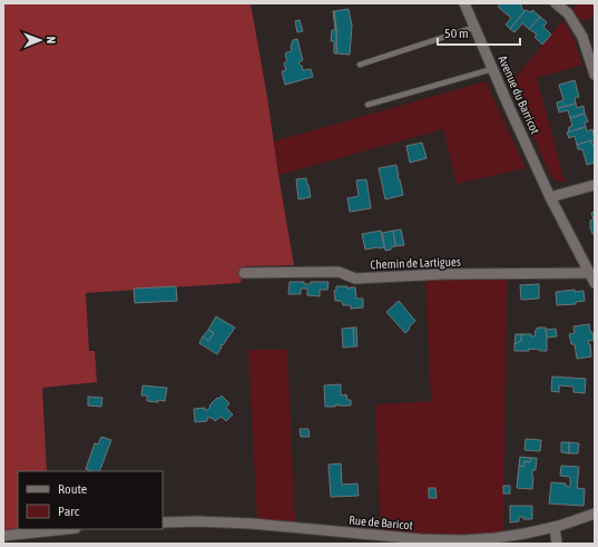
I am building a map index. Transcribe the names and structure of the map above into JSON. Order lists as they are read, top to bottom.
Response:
{
  "streets": {
    "street": ["Avenue du Barricot", "Chemin de Lartigues", "Rue de Baricot"]
  },
  "crossings": [
    ["Avenue du Barricot", "Chemin de Lartigues"]
  ],
  "legend": ["Route", "Parc"],
  "scale_bar": "50 m",
  "north": "right"
}
